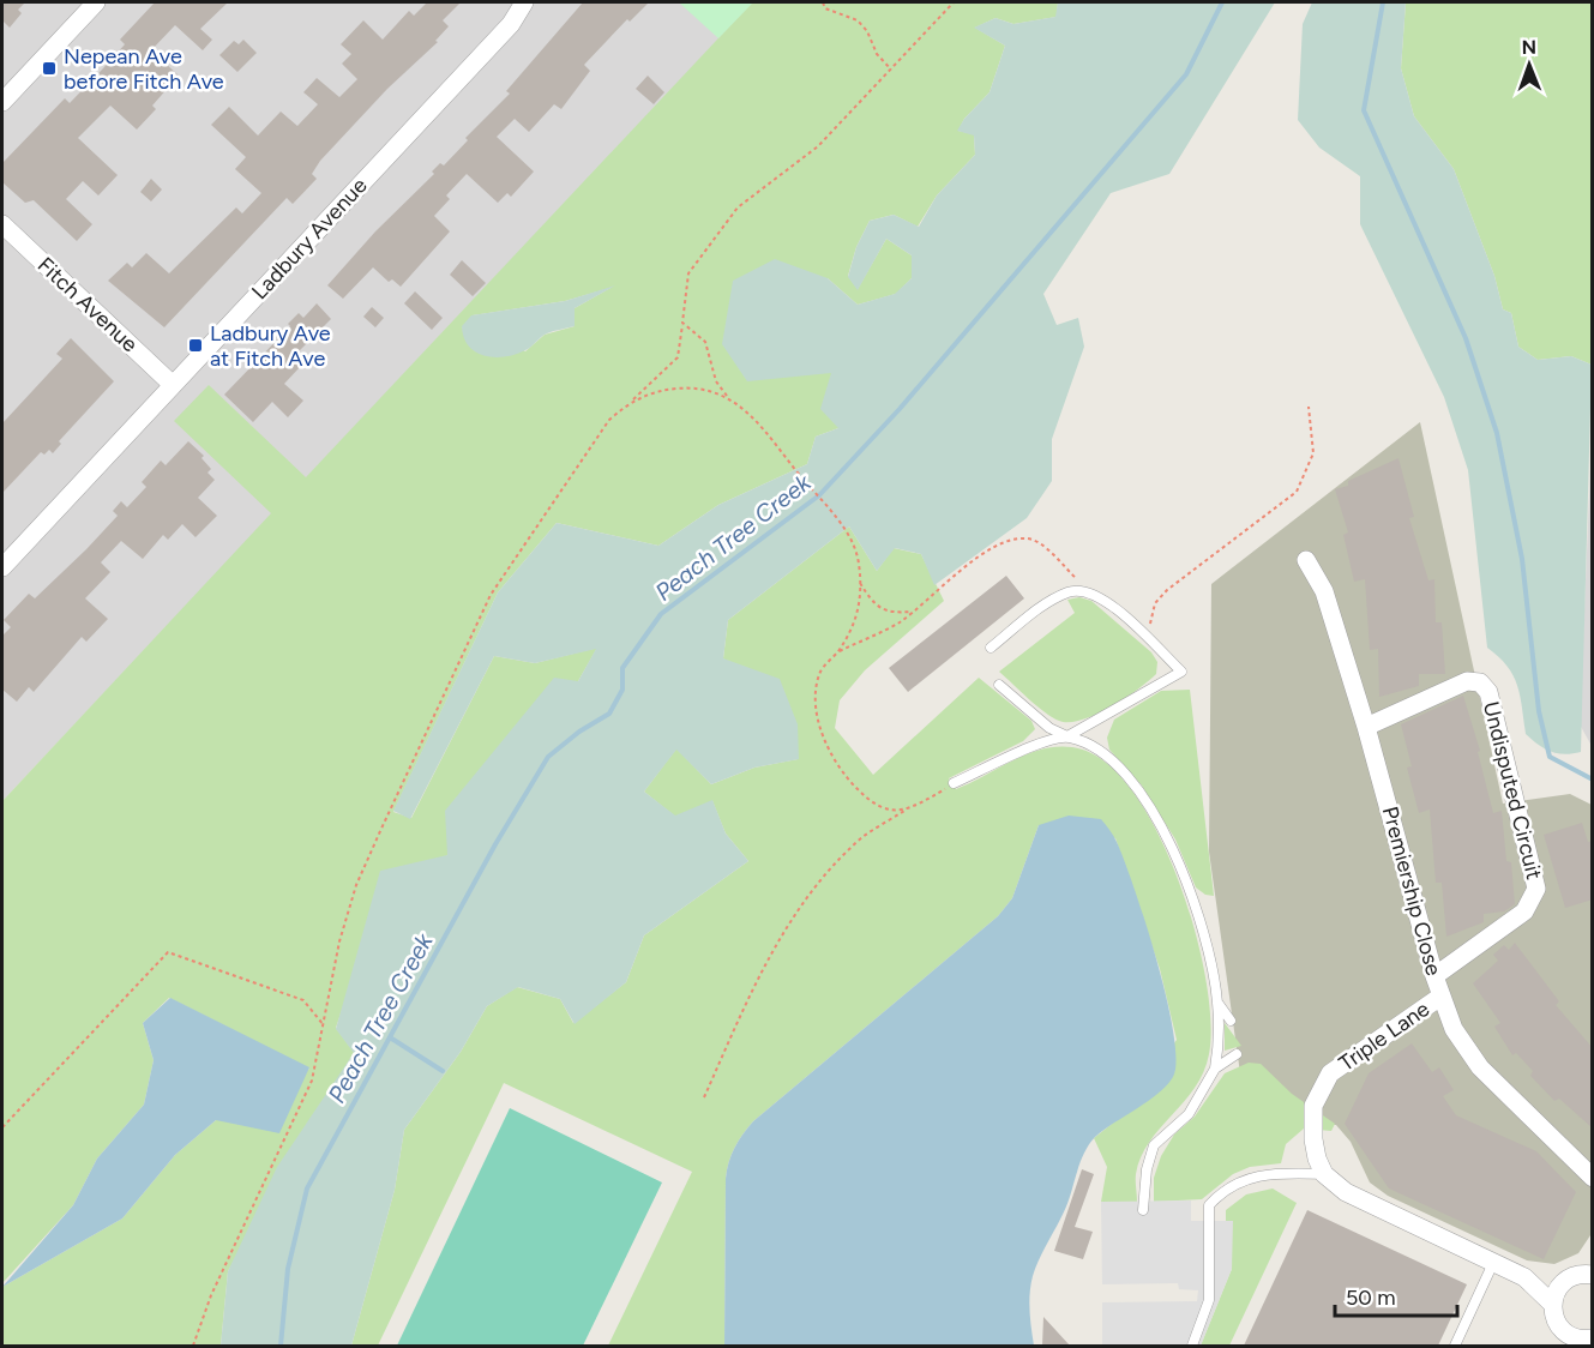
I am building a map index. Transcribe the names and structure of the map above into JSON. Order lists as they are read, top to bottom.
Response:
{
  "streets": {
    "street": [
      "Ladbury Avenue",
      "Fitch Avenue",
      "Undisputed Circuit",
      "Premiership Close",
      "Triple Lane"
    ]
  },
  "crossings": [
    ["Ladbury Avenue", "Fitch Avenue"],
    ["Undisputed Circuit", "Premiership Close"],
    ["Premiership Close", "Triple Lane"]
  ],
  "water": ["Peach Tree Creek"],
  "places": {
    "transit": ["Nepean Ave before Fitch Ave", "Ladbury Ave at Fitch Ave"]
  },
  "scale_bar": "50 m",
  "north": "top"
}
